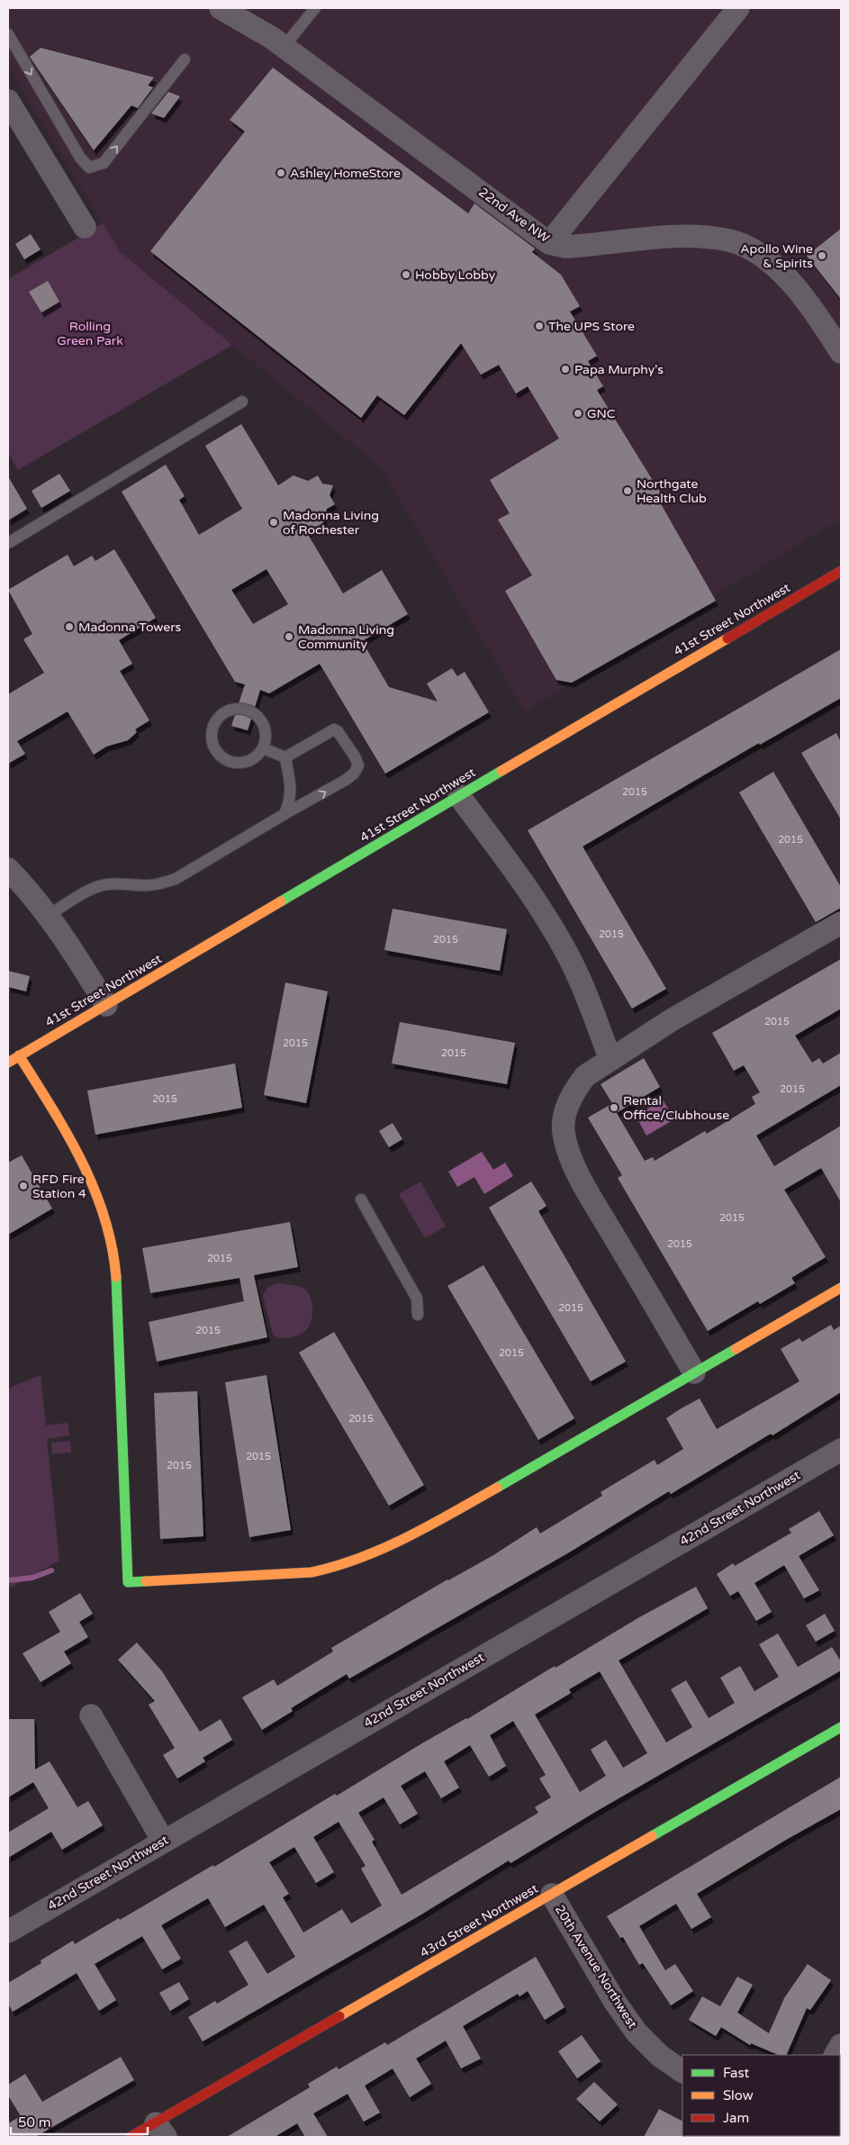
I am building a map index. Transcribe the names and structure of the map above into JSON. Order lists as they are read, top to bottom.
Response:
{
  "streets": {
    "street": [
      "22nd Ave NW",
      "41st Street Northwest",
      "42nd Street Northwest",
      "43rd Street Northwest",
      "20th Avenue Northwest"
    ]
  },
  "crossings": [
    ["43rd Street Northwest", "20th Avenue Northwest"]
  ],
  "parks": ["Rolling Green Park"],
  "places": [
    "Ashley HomeStore",
    "Apollo Wine & Spirits",
    "Hobby Lobby",
    "The UPS Store",
    "Papa Murphy's",
    "GNC",
    "Northgate Health Club",
    "Madonna Living of Rochester",
    "Madonna Towers",
    "Madonna Living Community",
    "Rental Office/Clubhouse",
    "RFD Fire Station 4"
  ],
  "house_numbers": [
    "2015",
    "2015",
    "2015",
    "2015",
    "2015",
    "2015",
    "2015",
    "2015",
    "2015",
    "2015",
    "2015",
    "2015",
    "2015",
    "2015",
    "2015",
    "2015",
    "2015",
    "2015"
  ],
  "legend": ["Fast", "Slow", "Jam"],
  "scale_bar": "50 m"
}
